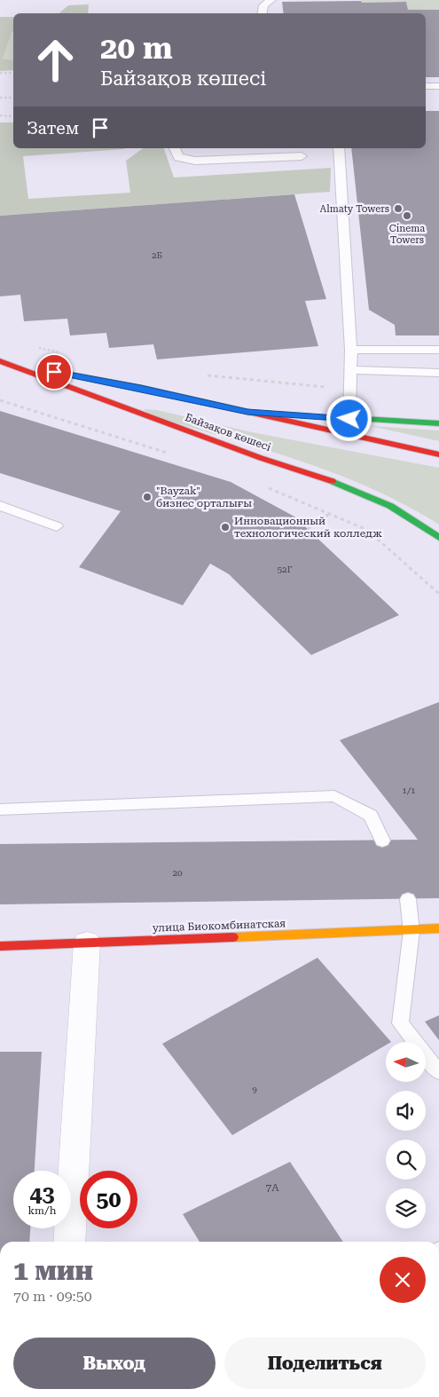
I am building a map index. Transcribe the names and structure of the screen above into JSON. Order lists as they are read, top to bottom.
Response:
{
  "streets": {
    "main road": ["Байзақов көшесі", "улица Биокомбинатская"]
  },
  "places": [
    "Almaty Towers",
    "Cinema Towers",
    "\"Bayzak\" бизнес орталығы",
    "Инновационный технологический колледж"
  ],
  "house_numbers": [
    "2Б",
    "52Г",
    "1/1",
    "20",
    "9",
    "7А"
  ],
  "north": "left",
  "page": {
    "turn": ["20 m", "Байзақов көшесі"],
    "then": "Затем",
    "speed": "43 km/h",
    "limit": "50",
    "heading": ["1 мин", "70 m · 09:50"],
    "buttons": ["Выход", "Поделиться"]
  }
}
